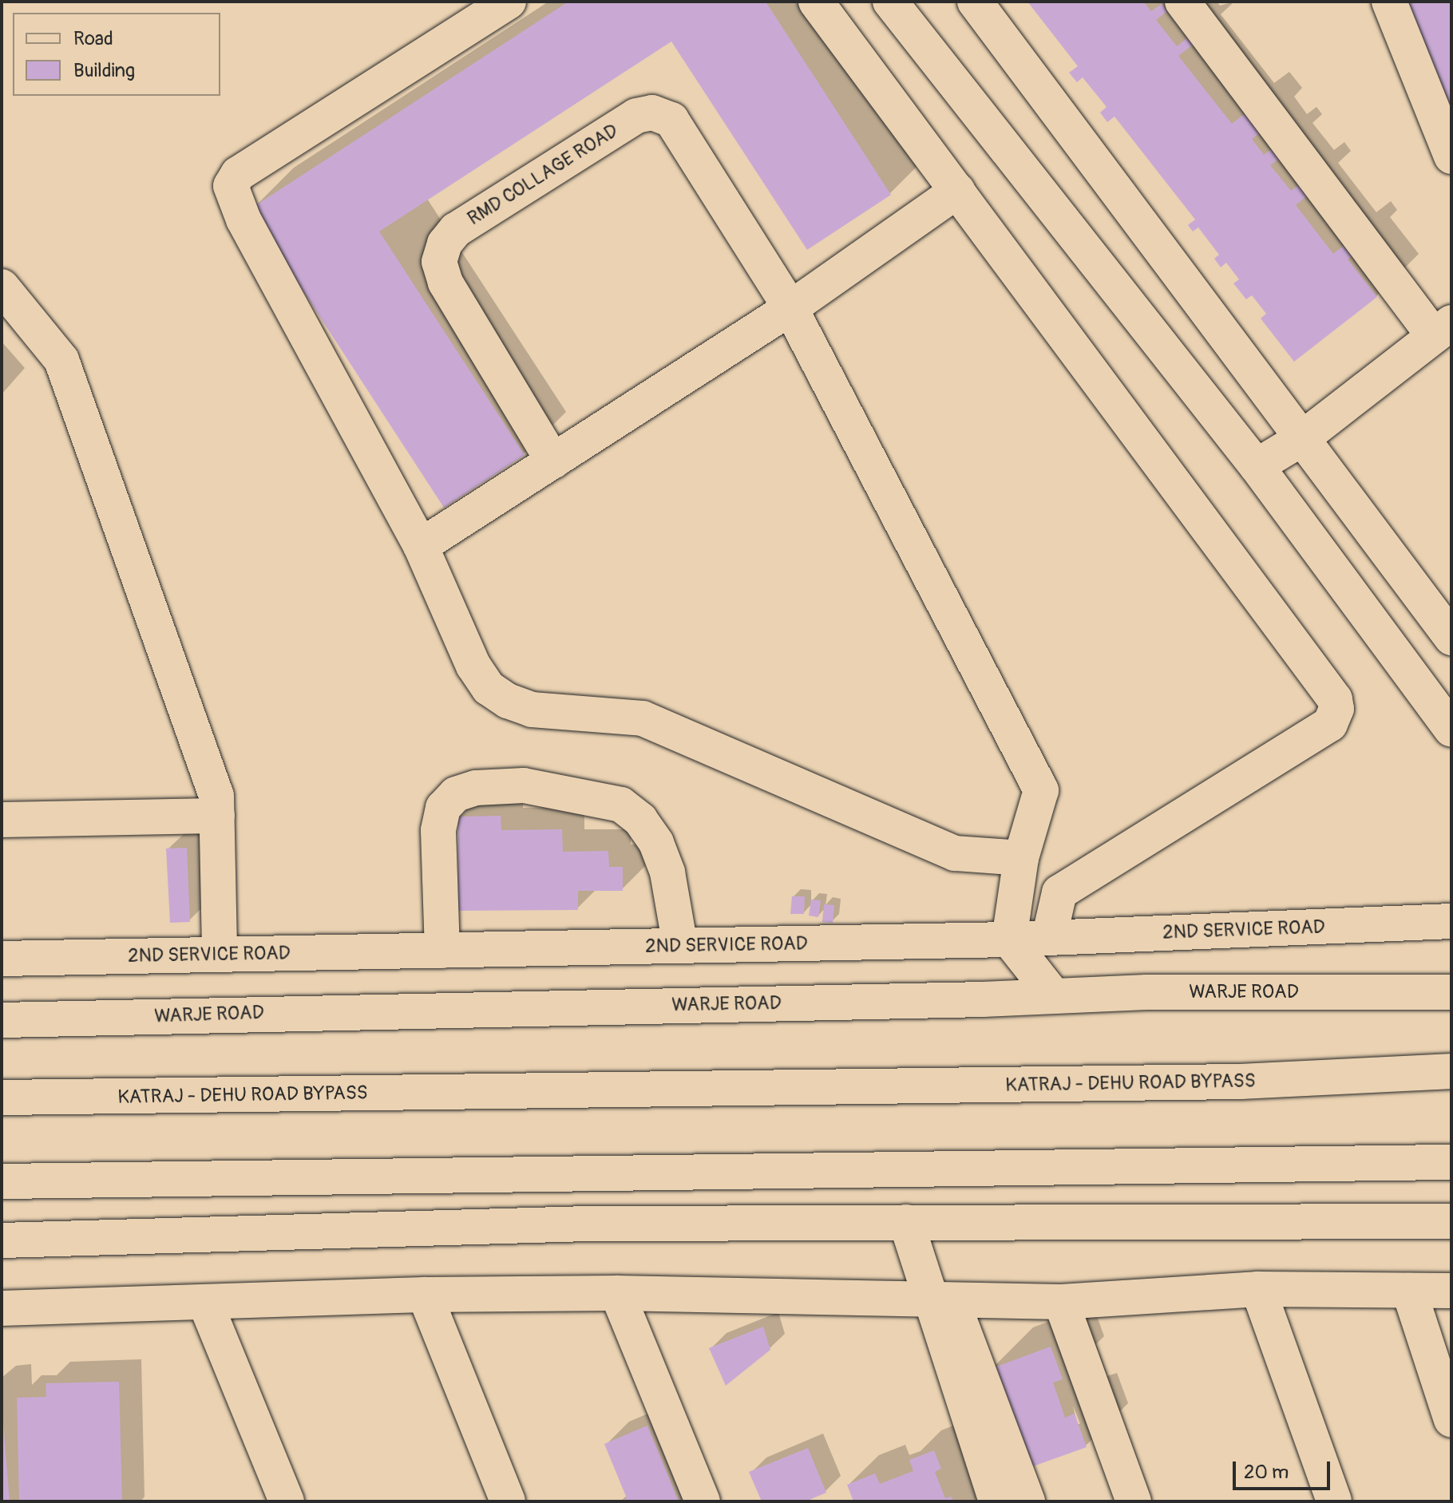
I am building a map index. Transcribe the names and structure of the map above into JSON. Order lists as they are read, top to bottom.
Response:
{
  "streets": {
    "main road": [
      "RMD COLLAGE ROAD",
      "2ND SERVICE ROAD",
      "WARJE ROAD",
      "KATRAJ - DEHU ROAD BYPASS"
    ]
  },
  "crossings": [
    ["RMD COLLAGE ROAD", "2ND SERVICE ROAD"]
  ],
  "legend": ["Road", "Building"],
  "scale_bar": "20 m"
}
